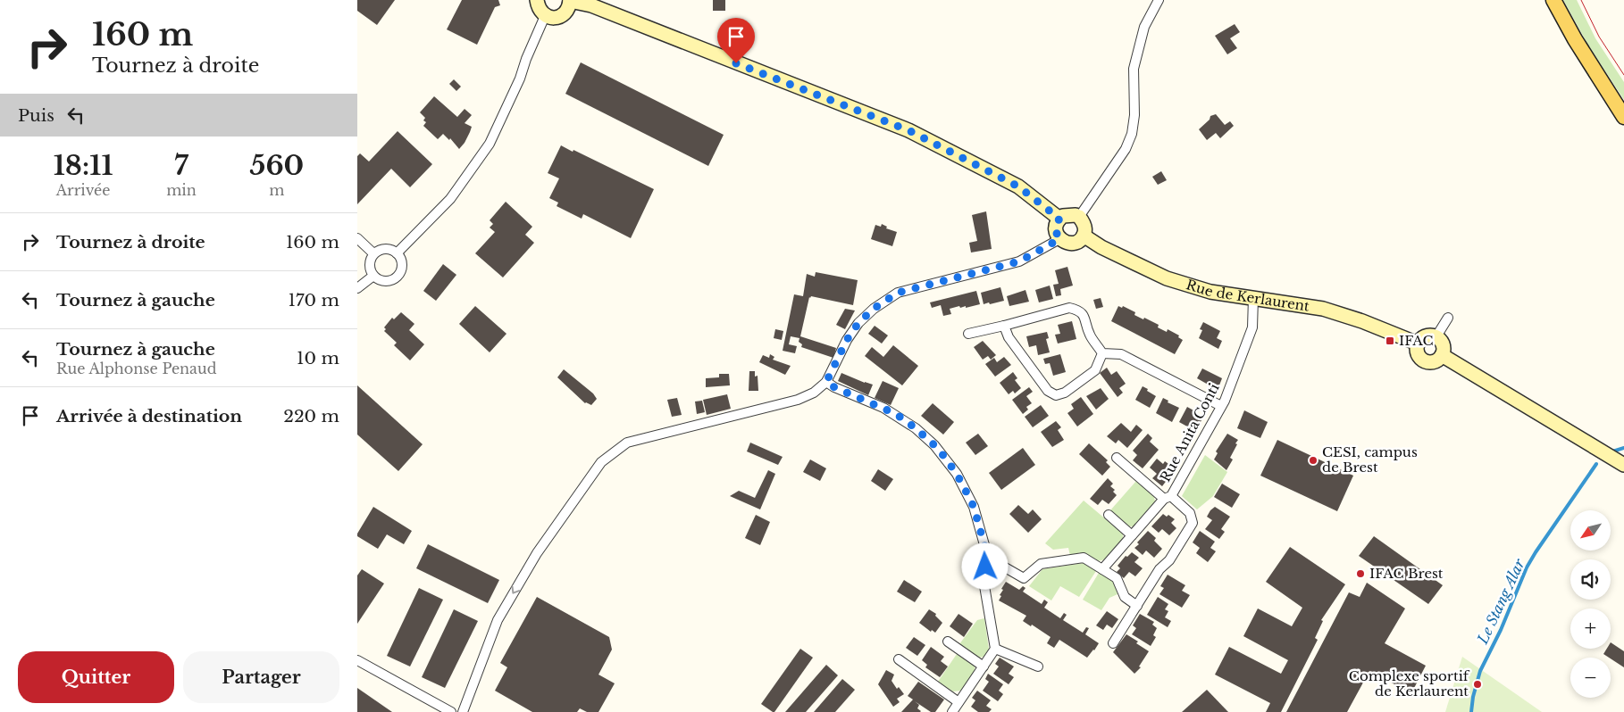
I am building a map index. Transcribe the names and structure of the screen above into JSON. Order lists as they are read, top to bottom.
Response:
{
  "streets": {
    "street": ["Rue de Kerlaurent", "Rue Anita Conti"]
  },
  "crossings": [
    ["Rue de Kerlaurent", "Rue Anita Conti"]
  ],
  "water": ["Le Stang Alar"],
  "places": {
    "transit": ["IFAC"],
    "other": ["CESI, campus de Brest", "IFAC Brest", "Complexe sportif de Kerlaurent"]
  },
  "north": "bottom left",
  "page": {
    "turn": ["160 m", "Tournez à droite"],
    "then": "Puis",
    "eta": [
      "18:11",
      "Arrivée",
      "7",
      "min",
      "560",
      "m"
    ],
    "list": [
      {
        "name": "Tournez à droite",
        "value": "160 m"
      },
      {
        "name": "Tournez à gauche",
        "value": "170 m"
      },
      {
        "name": "Tournez à gauche",
        "note": "Rue Alphonse Penaud",
        "value": "10 m"
      },
      {
        "name": "Arrivée à destination",
        "value": "220 m"
      }
    ],
    "map_buttons": ["+", "−"],
    "buttons": ["Quitter", "Partager"]
  }
}
